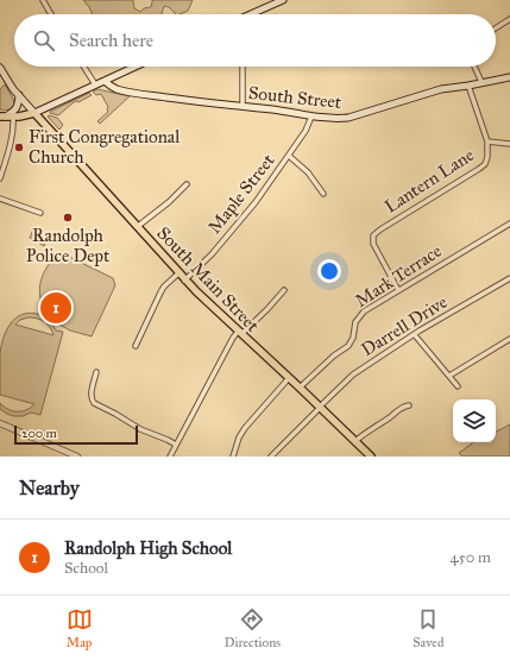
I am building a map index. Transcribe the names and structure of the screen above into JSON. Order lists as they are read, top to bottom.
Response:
{
  "streets": {
    "main road": ["South Street", "South Main Street"],
    "street": [
      "Lantern Lane",
      "Maple Street",
      "Mark Terrace",
      "Darrell Drive"
    ]
  },
  "crossings": [
    ["South Street", "Lantern Lane"],
    ["South Street", "Maple Street"],
    ["Lantern Lane", "Mark Terrace"],
    ["Maple Street", "South Main Street"],
    ["Mark Terrace", "South Main Street"],
    ["South Main Street", "Darrell Drive"]
  ],
  "places": ["First Congregational Church", "Randolph Police Dept"],
  "scale_bar": "200 m",
  "page": {
    "search": "Search here",
    "pins": "1",
    "scale": "200 m",
    "heading": "Nearby",
    "list": [
      {
        "mark": "1",
        "name": "Randolph High School",
        "note": "School",
        "value": "450 m"
      }
    ],
    "nav": ["Map", "Directions", "Saved"]
  }
}
